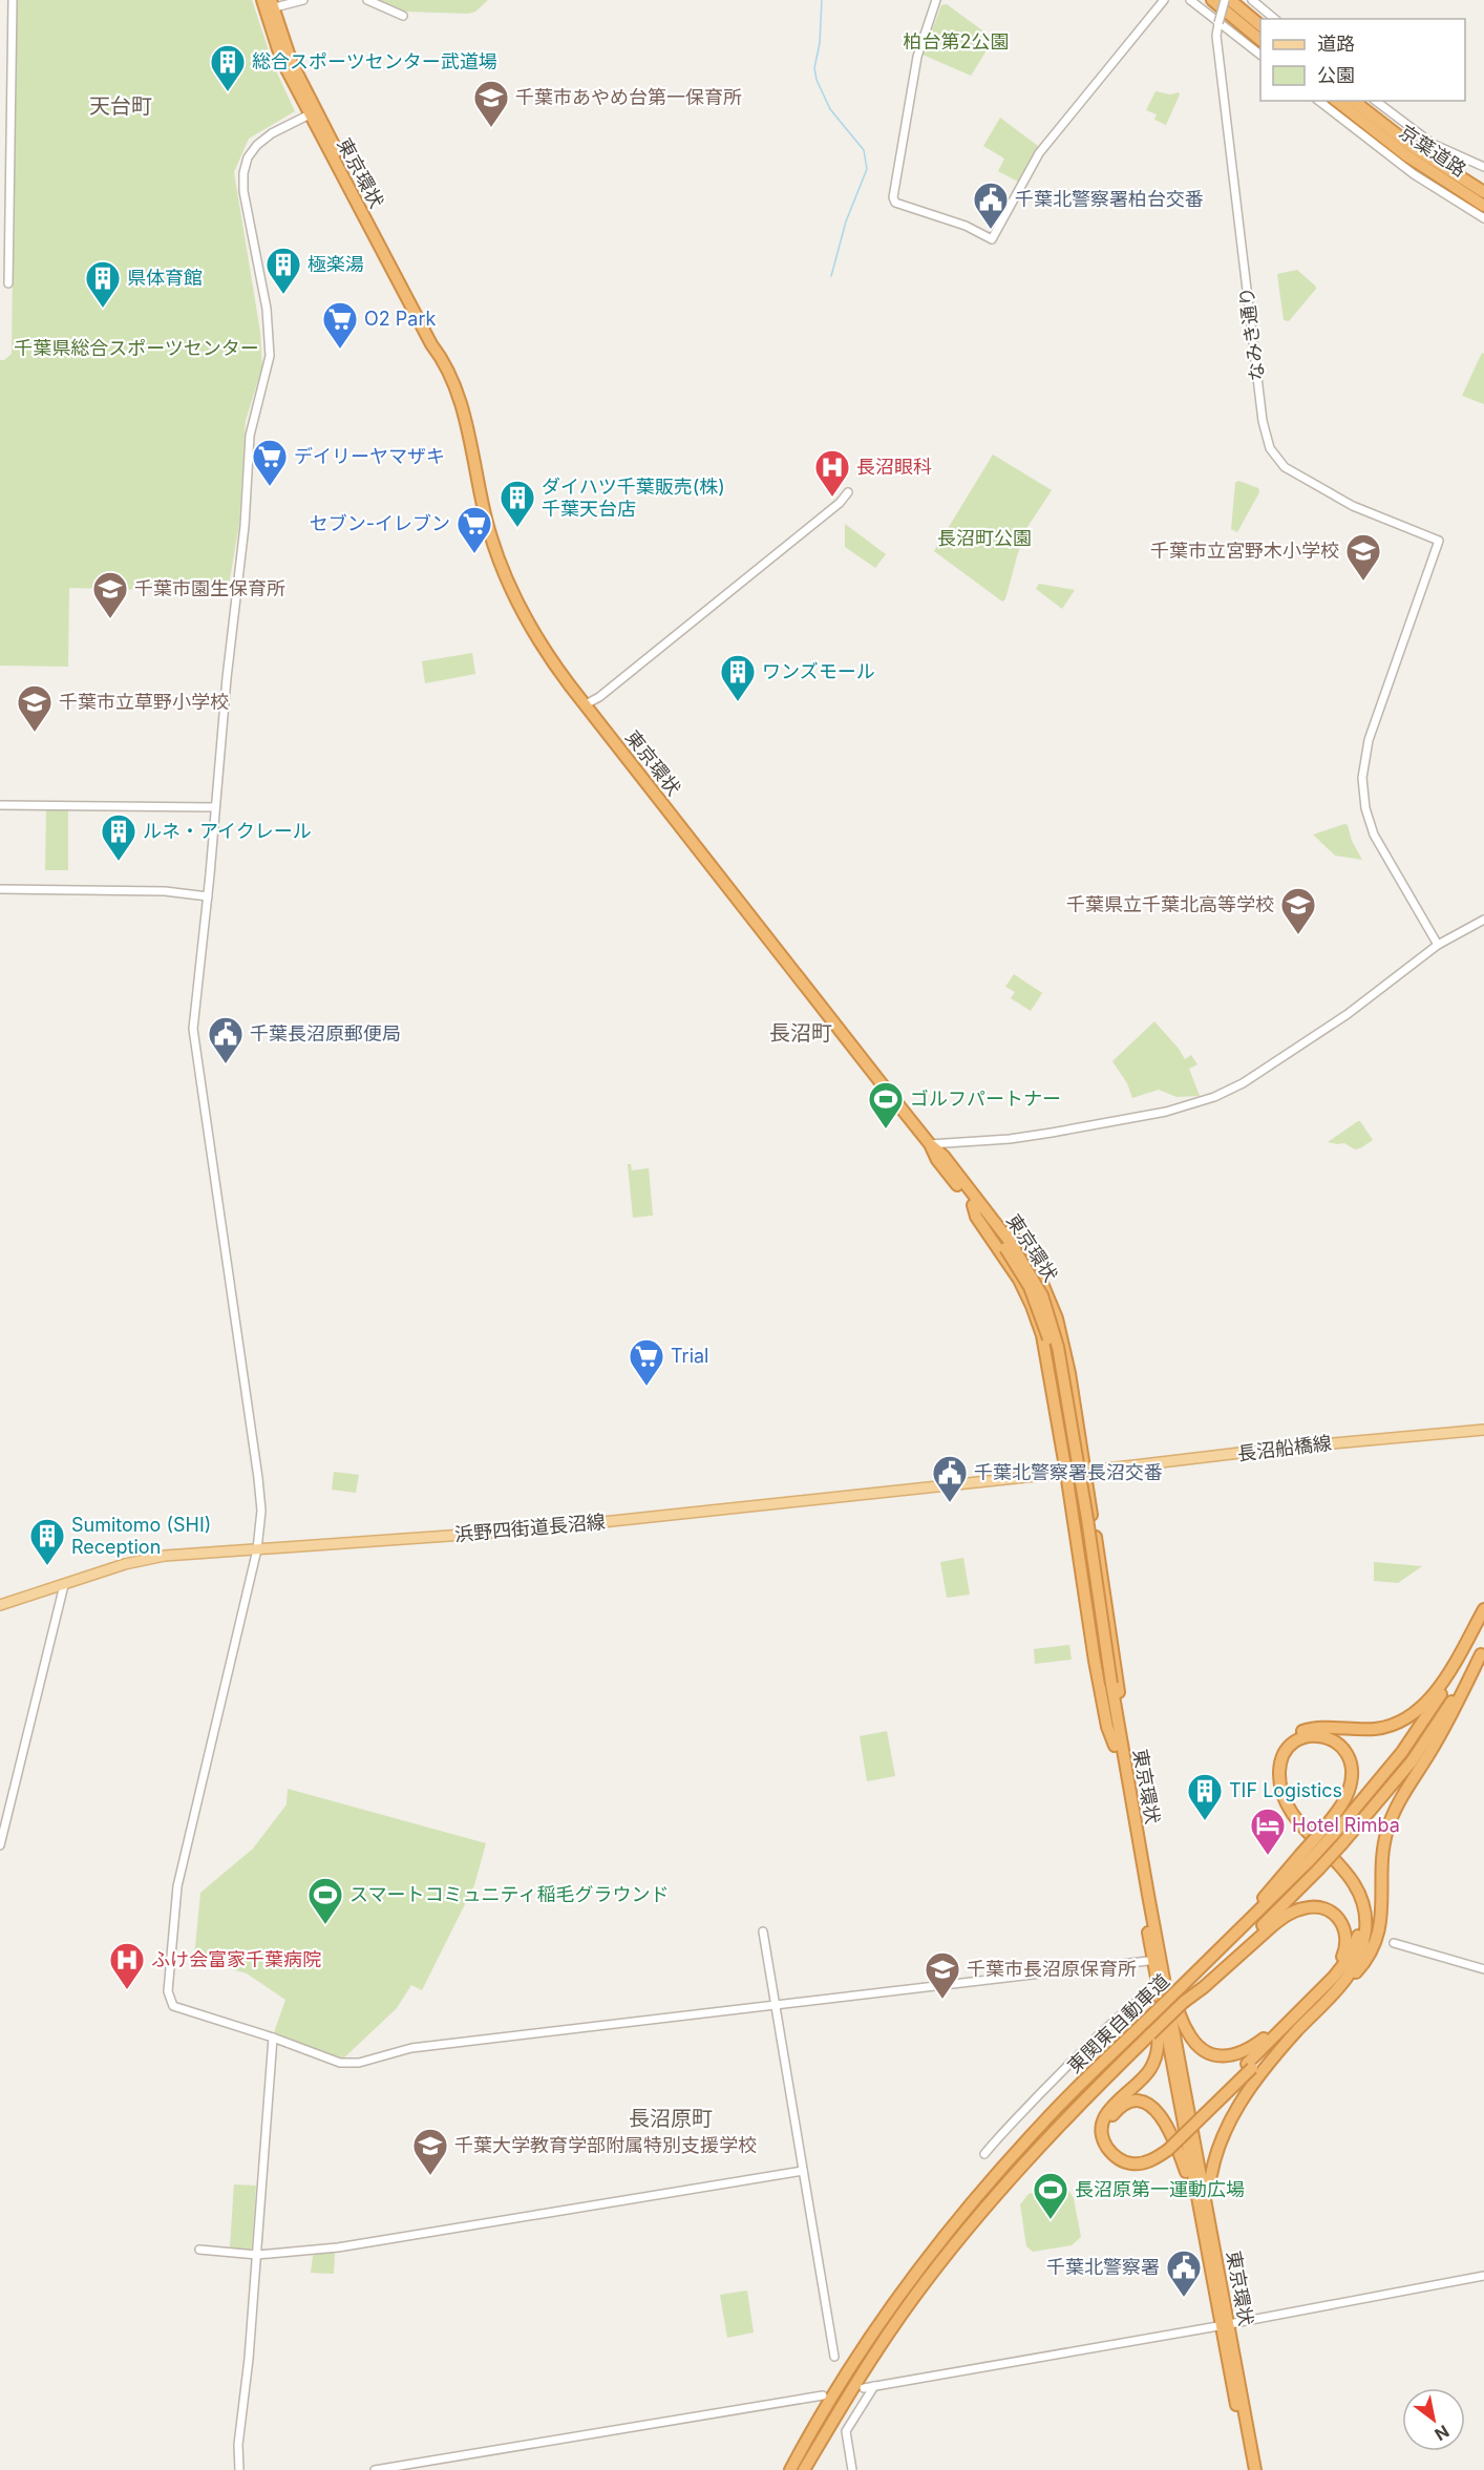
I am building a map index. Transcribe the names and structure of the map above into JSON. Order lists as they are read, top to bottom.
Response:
{
  "streets": {
    "highway": ["京葉道路", "東京環状", "東関東自動車道"],
    "main road": ["長沼船橋線", "浜野四街道長沼線"],
    "street": ["なみき通り"]
  },
  "crossings": [
    ["長沼船橋線", "浜野四街道長沼線"]
  ],
  "districts": ["天台町", "長沼町", "長沼原町"],
  "parks": ["柏台第2公園", "千葉県総合スポーツセンター", "長沼町公園"],
  "places": {
    "building": [
      "総合スポーツセンター武道場",
      "極楽湯",
      "県体育館",
      "ダイハツ千葉販売(株) 千葉天台店",
      "ワンズモール",
      "ルネ・アイクレール",
      "Sumitomo (SHI) Reception",
      "TIF Logistics"
    ],
    "school or university": [
      "千葉市あやめ台第一保育所",
      "千葉市立宮野木小学校",
      "千葉市園生保育所",
      "千葉市立草野小学校",
      "千葉県立千葉北高等学校",
      "千葉市長沼原保育所",
      "千葉大学教育学部附属特別支援学校"
    ],
    "public building": [
      "千葉北警察署柏台交番",
      "千葉長沼原郵便局",
      "千葉北警察署長沼交番",
      "千葉北警察署"
    ],
    "supermarket": [
      "O2 Park",
      "デイリーヤマザキ",
      "セブン-イレブン",
      "Trial"
    ],
    "hospital": ["長沼眼科", "ふけ会富家千葉病院"],
    "sports": ["ゴルフパートナー", "スマートコミュニティ稲毛グラウンド", "長沼原第一運動広場"],
    "hotel": ["Hotel Rimba"]
  },
  "legend": ["道路", "公園"],
  "north": "bottom right"
}
